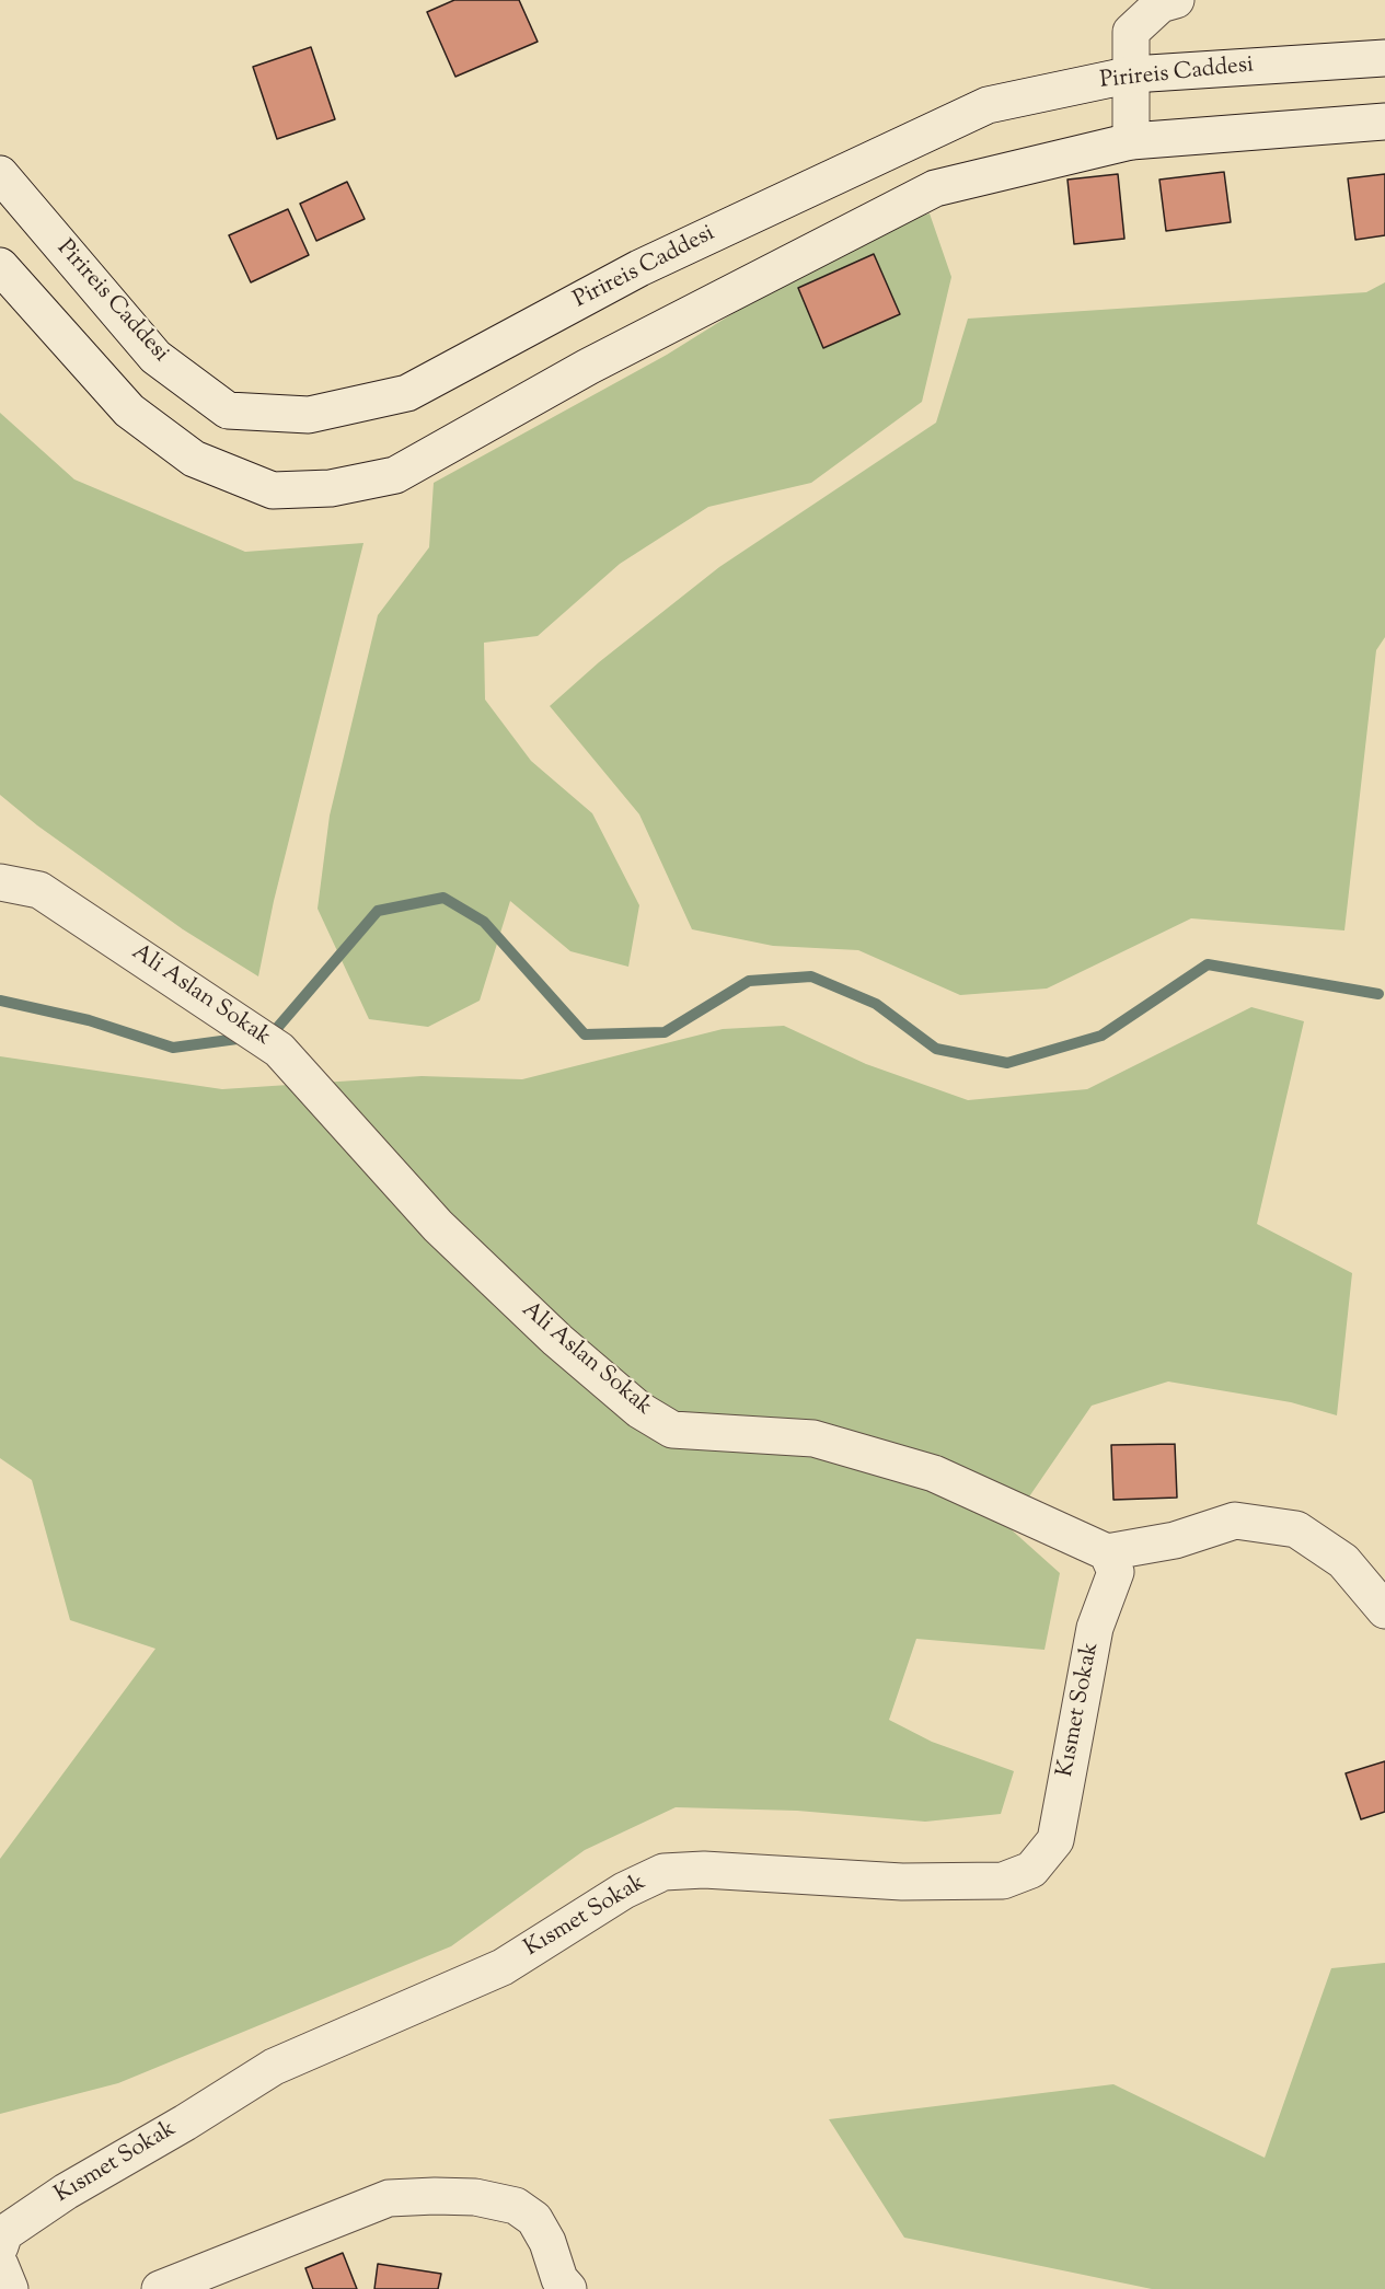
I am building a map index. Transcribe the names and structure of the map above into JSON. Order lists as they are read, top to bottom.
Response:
{
  "streets": {
    "street": ["Pirireis Caddesi", "Ali Aslan Sokak", "Kısmet Sokak"]
  },
  "crossings": [
    ["Ali Aslan Sokak", "Kısmet Sokak"]
  ]
}
